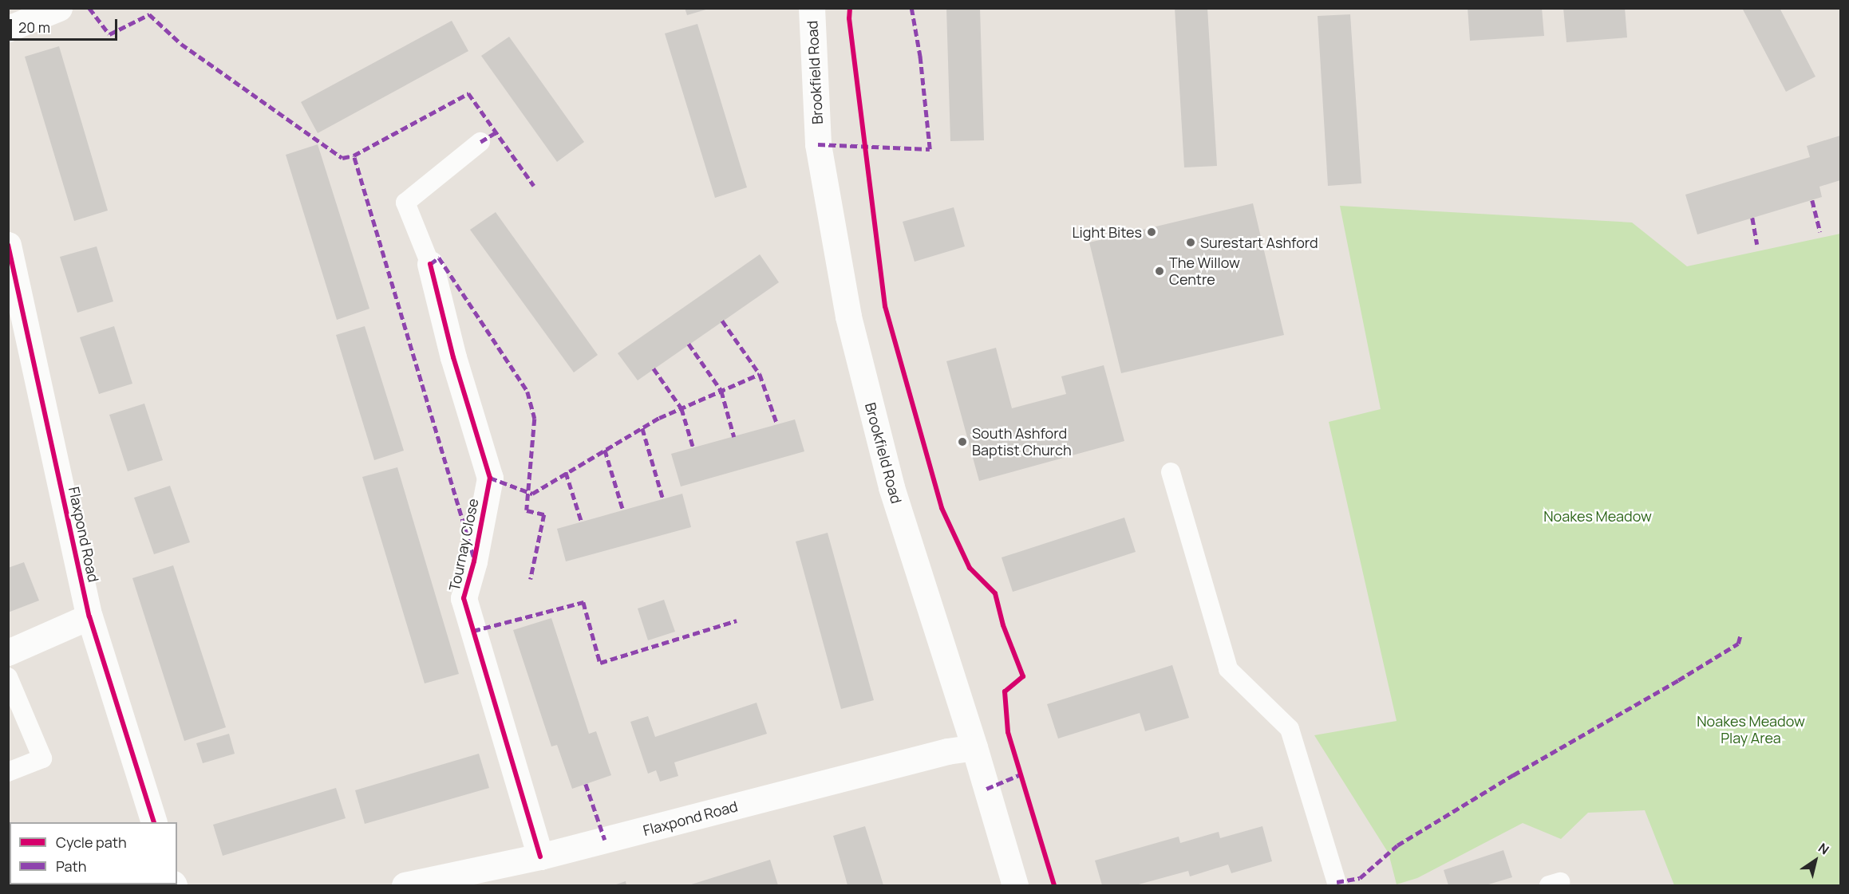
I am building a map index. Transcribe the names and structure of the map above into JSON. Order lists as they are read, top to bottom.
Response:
{
  "streets": {
    "street": ["Brookfield Road", "Flaxpond Road", "Tournay Close"]
  },
  "crossings": [
    ["Brookfield Road", "Flaxpond Road"],
    ["Flaxpond Road", "Tournay Close"]
  ],
  "parks": ["Noakes Meadow", "Noakes Meadow Play Area"],
  "places": [
    "Light Bites",
    "Surestart Ashford",
    "The Willow Centre",
    "South Ashford Baptist Church"
  ],
  "legend": ["Cycle path", "Path"],
  "scale_bar": "20 m",
  "north": "top right"
}
